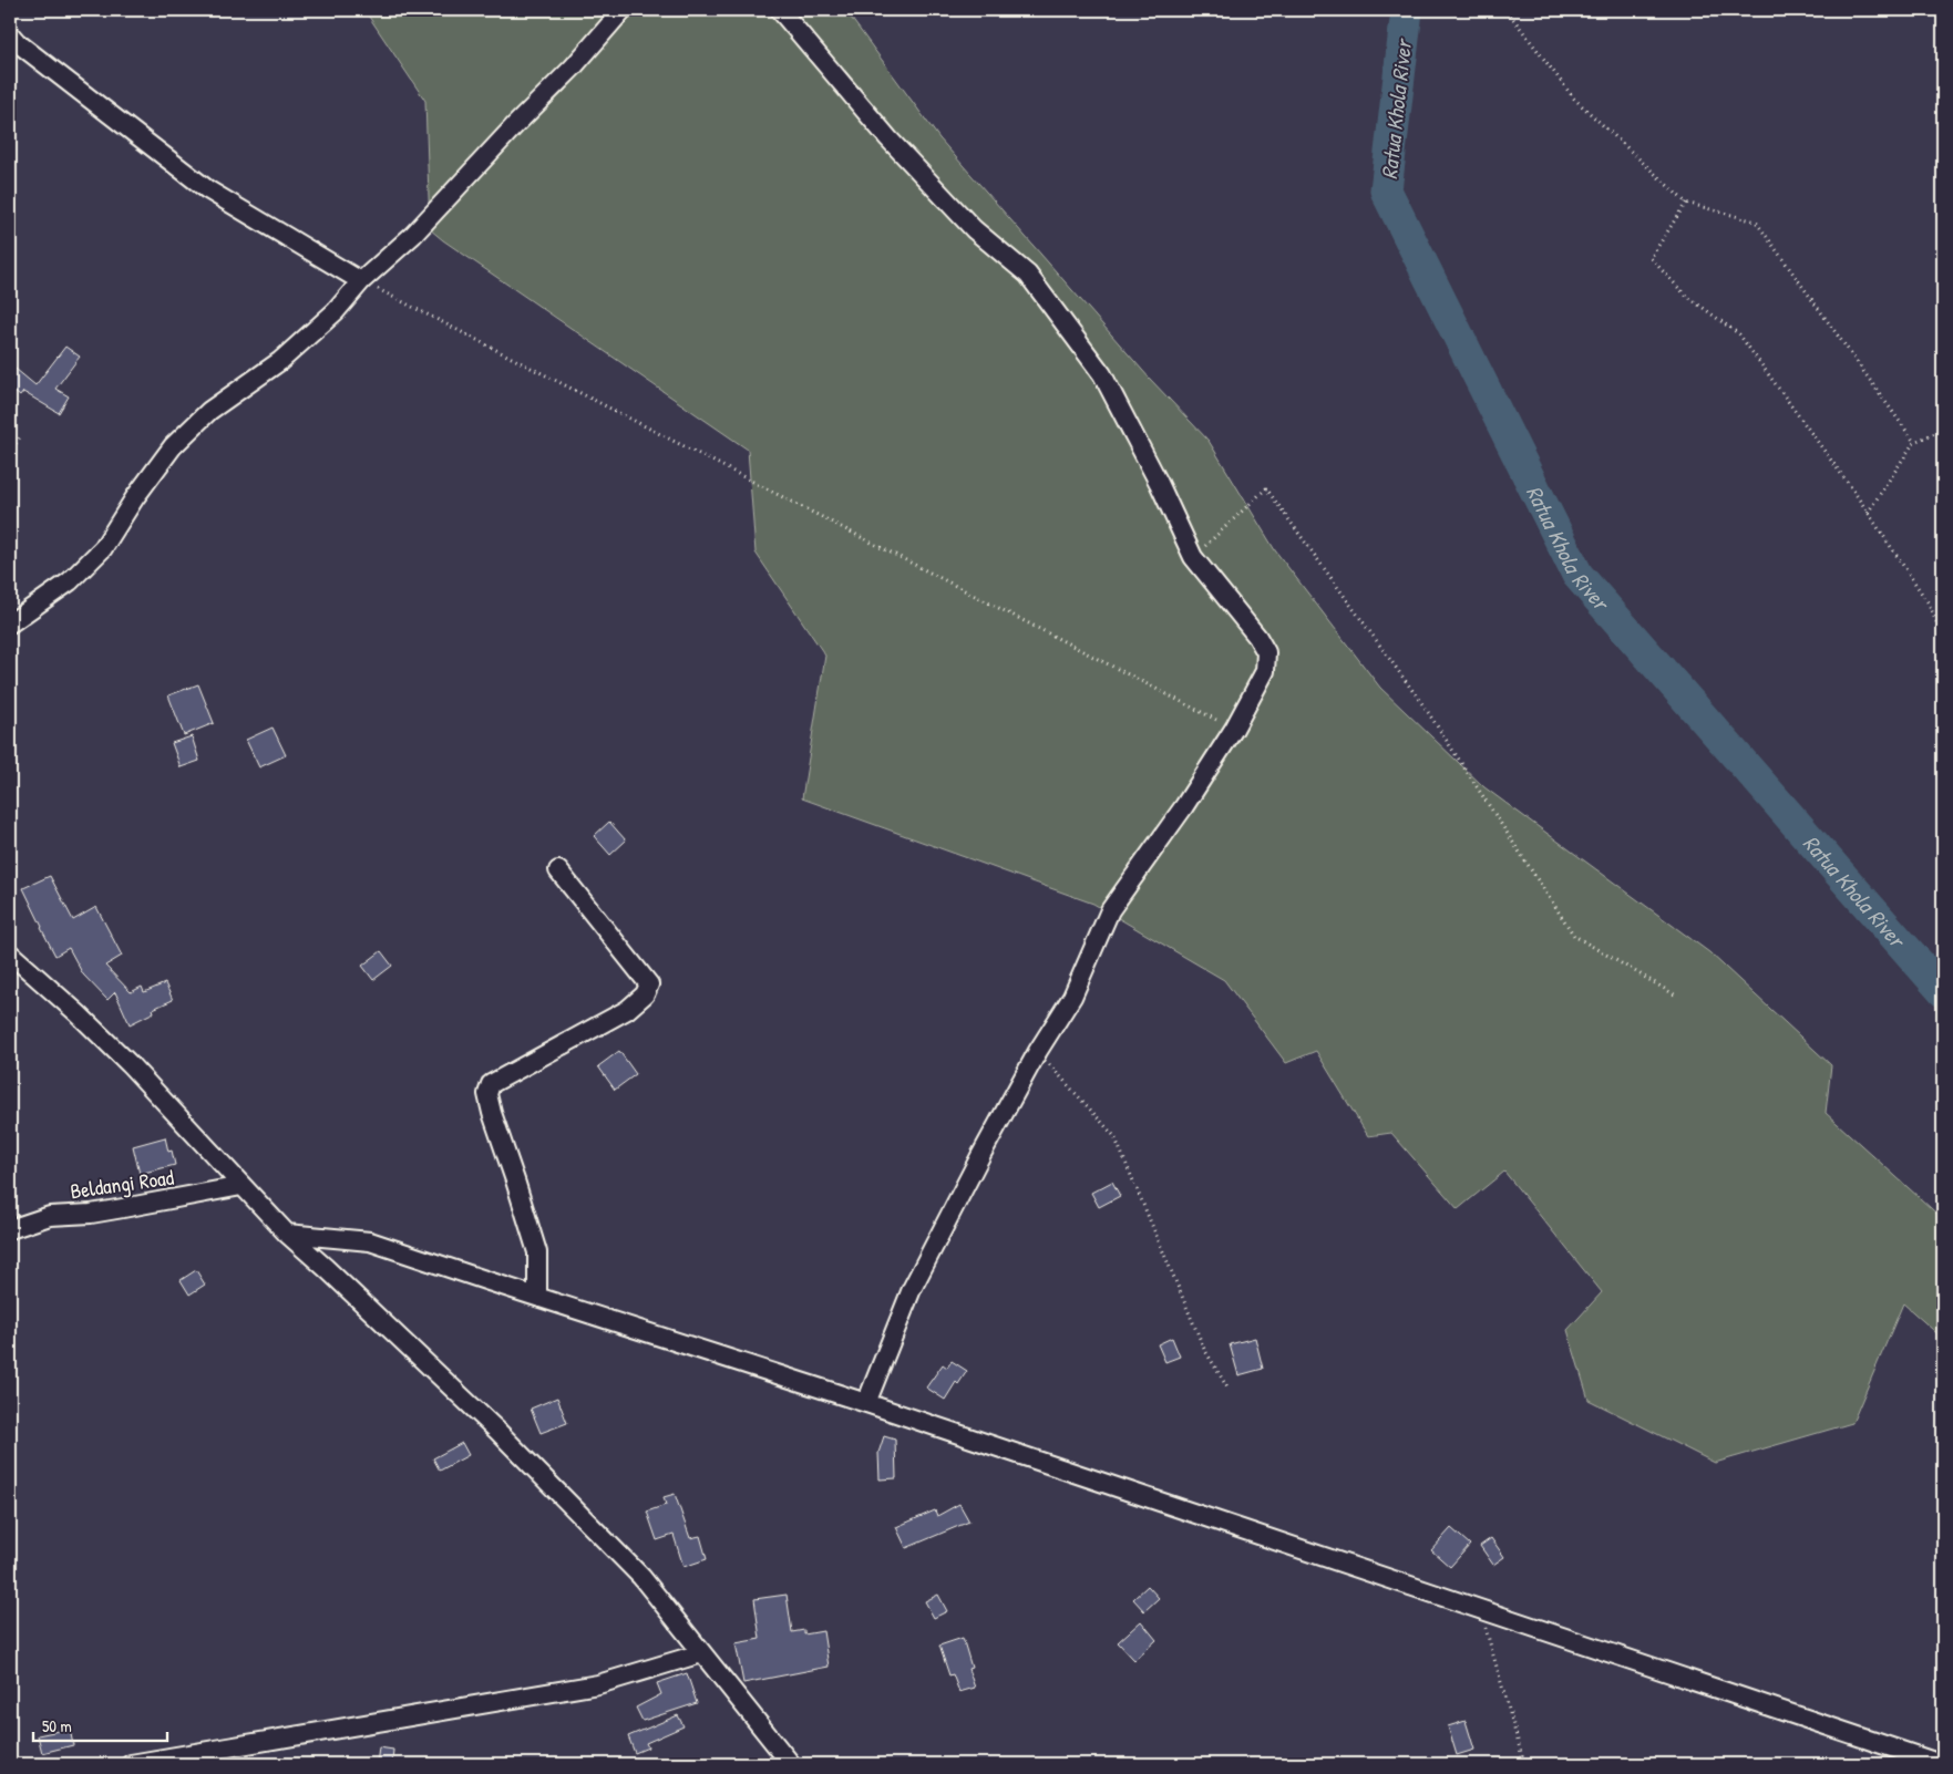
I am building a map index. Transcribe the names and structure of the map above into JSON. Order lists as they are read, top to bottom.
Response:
{
  "streets": {
    "street": ["Beldangi Road"]
  },
  "water": ["Ratua Khola River"],
  "scale_bar": "50 m"
}
